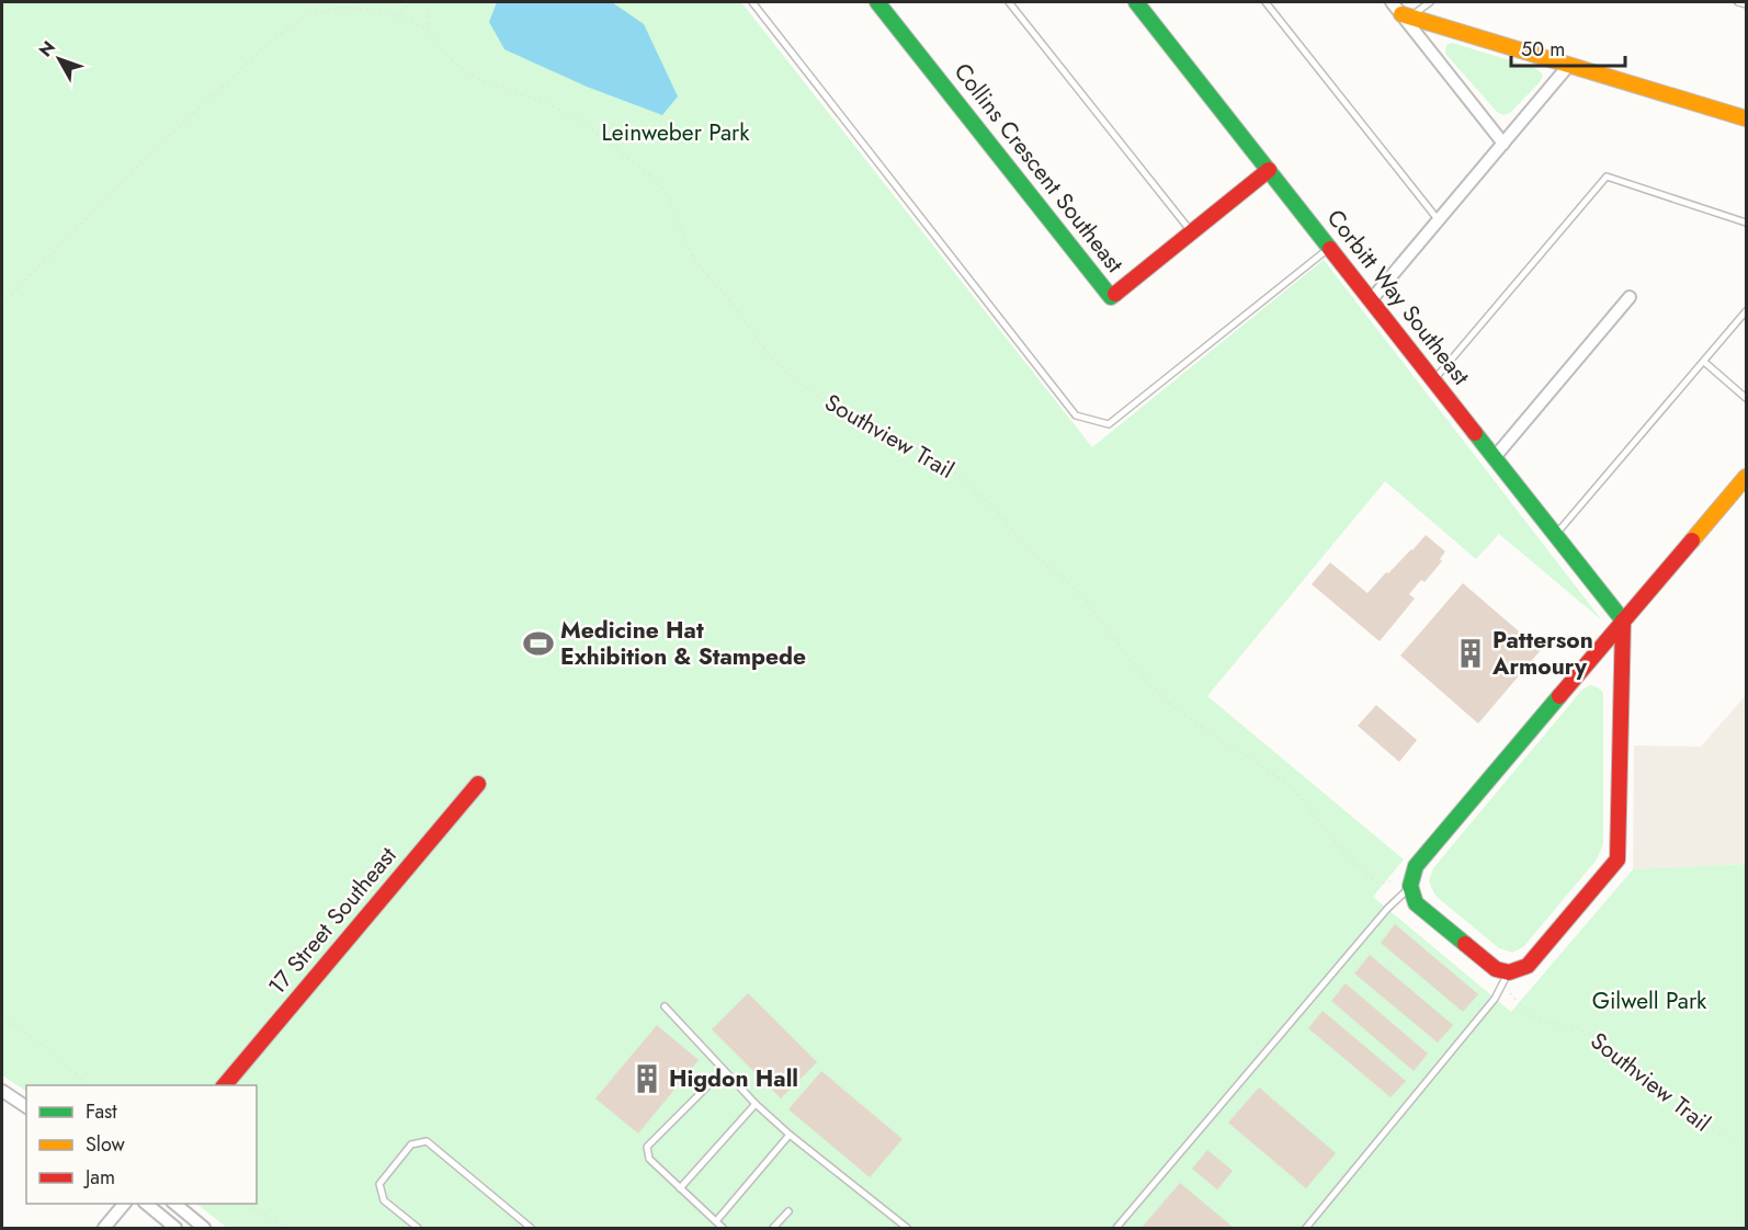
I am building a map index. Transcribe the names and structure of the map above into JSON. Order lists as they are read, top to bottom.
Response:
{
  "streets": {
    "street": ["Collins Crescent Southeast", "Corbitt Way Southeast", "17 Street Southeast"],
    "path": ["Southview Trail"]
  },
  "crossings": [
    ["Collins Crescent Southeast", "Corbitt Way Southeast"]
  ],
  "parks": ["Leinweber Park", "Gilwell Park"],
  "places": {
    "sports": ["Medicine Hat Exhibition & Stampede"],
    "building": ["Patterson Armoury", "Higdon Hall"]
  },
  "legend": ["Fast", "Slow", "Jam"],
  "scale_bar": "50 m",
  "north": "top left"
}
